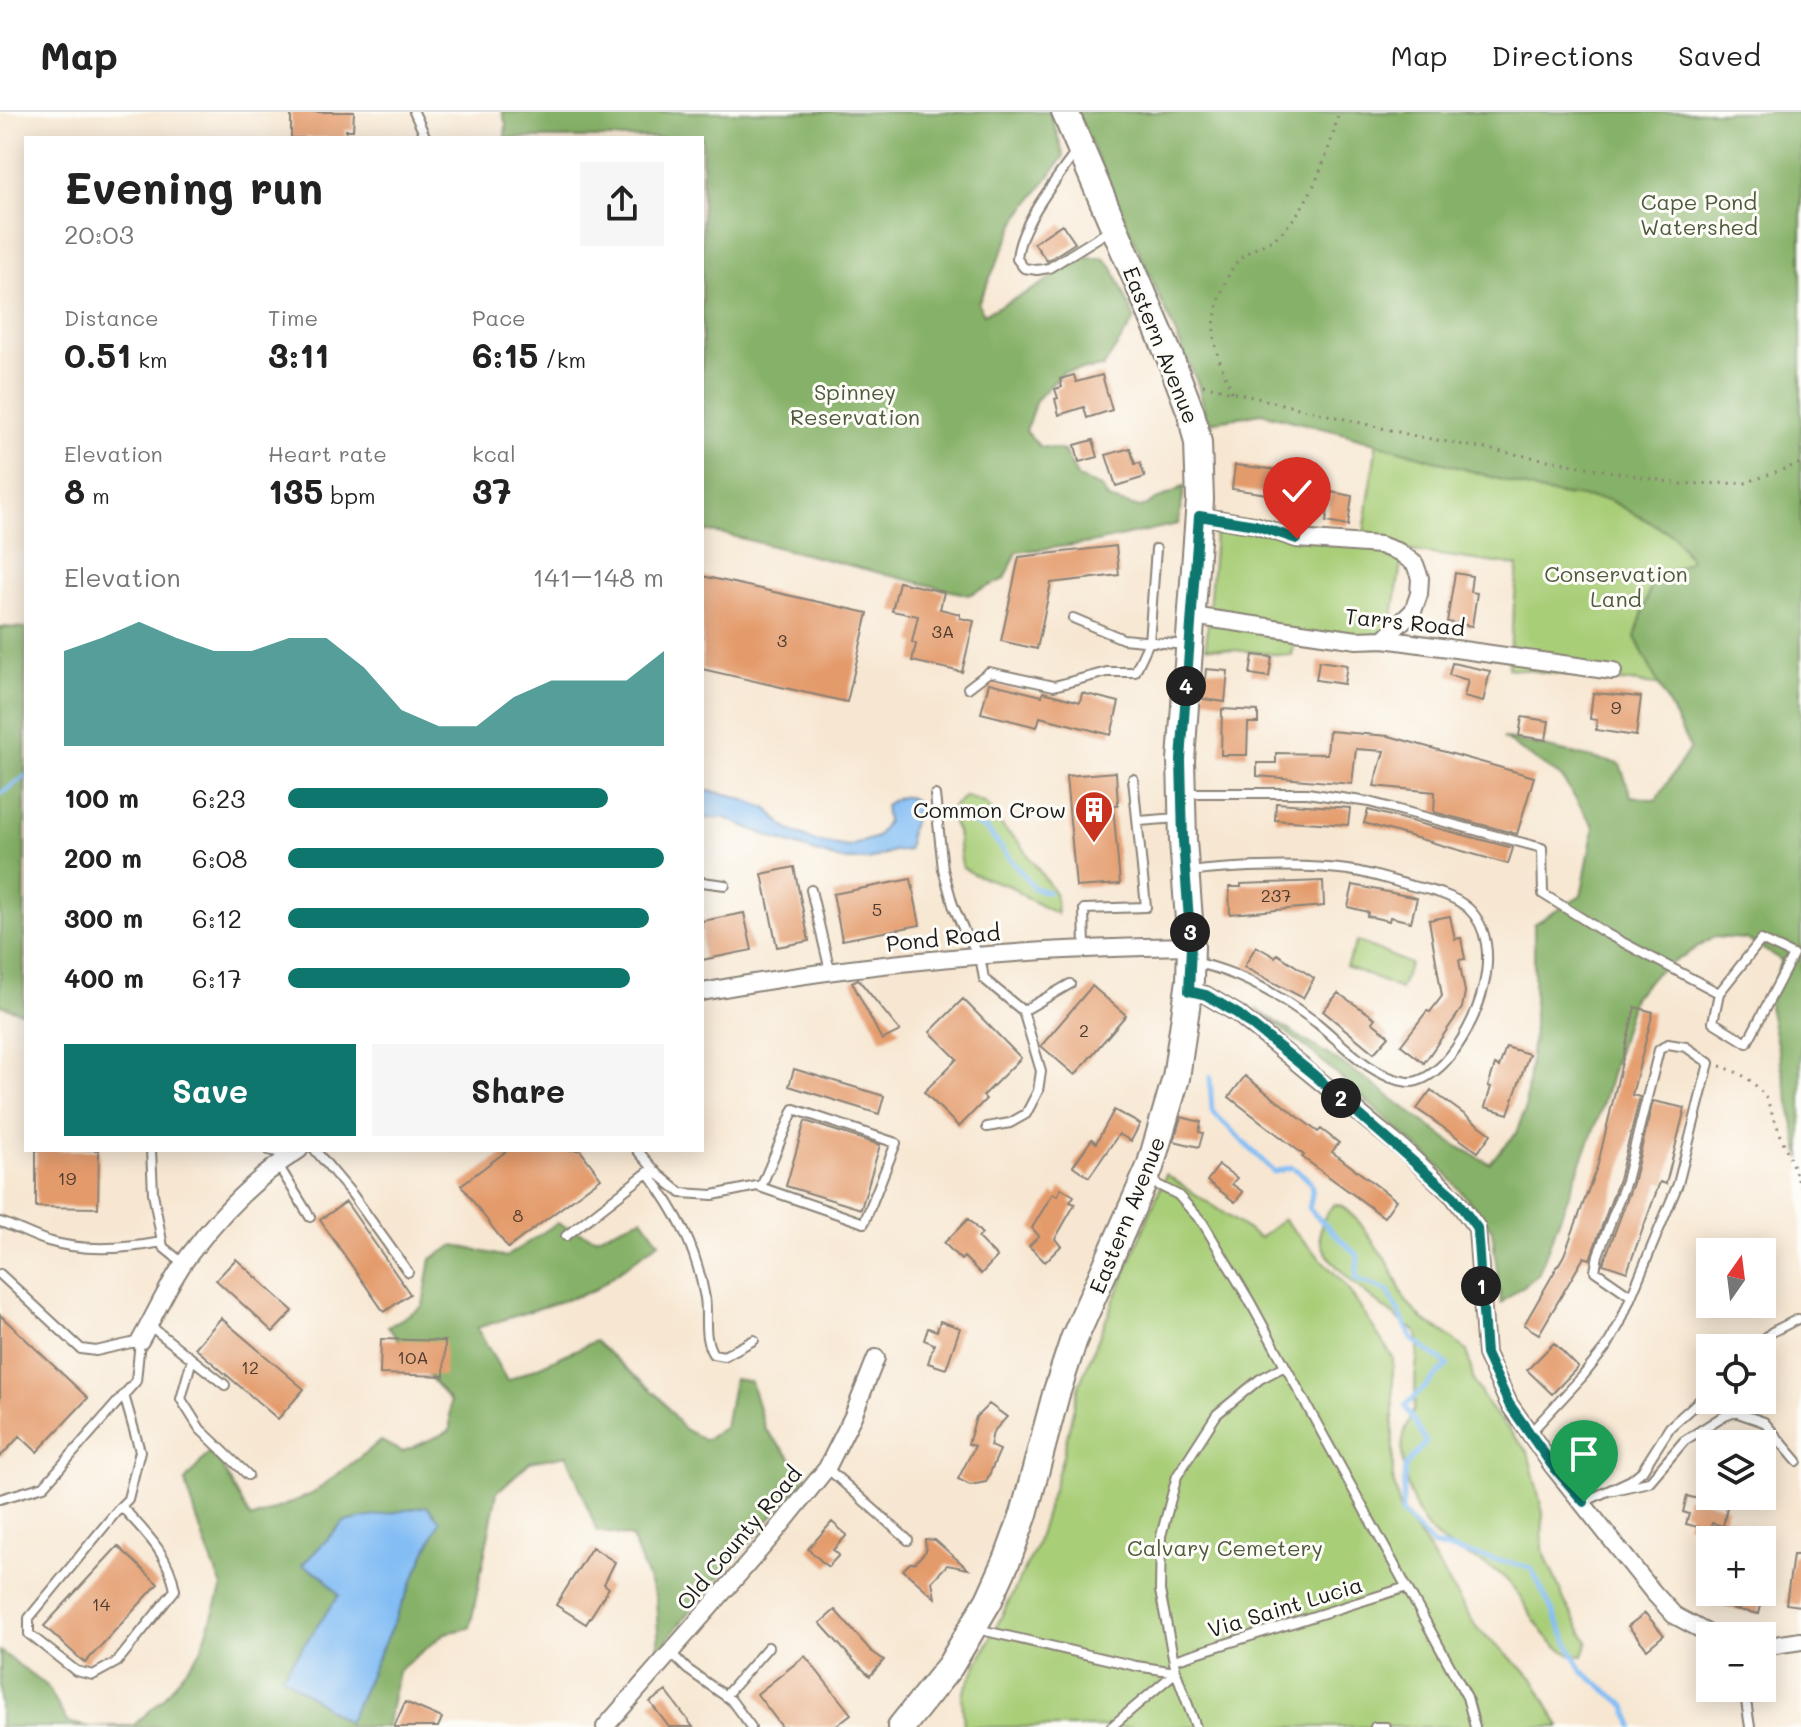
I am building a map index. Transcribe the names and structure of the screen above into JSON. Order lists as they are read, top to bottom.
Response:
{
  "streets": {
    "main road": ["Eastern Avenue"],
    "street": ["Tarrs Road", "Pond Road", "Old County Road"],
    "lane": ["Via Saint Lucia"]
  },
  "crossings": [
    ["Eastern Avenue", "Tarrs Road"],
    ["Eastern Avenue", "Pond Road"]
  ],
  "parks": [
    "Cape Pond Watershed",
    "Spinney Reservation",
    "Conservation Land",
    "Calvary Cemetery"
  ],
  "places": {
    "building": ["Common Crow"]
  },
  "house_numbers": [
    "3A",
    "3",
    "9",
    "237",
    "5",
    "2",
    "19",
    "8",
    "10A",
    "12",
    "14"
  ],
  "north": "top",
  "page": {
    "header": "Map",
    "nav": ["Map", "Directions", "Saved"],
    "heading": ["Evening run", "20:03"],
    "stats": [
      ["Distance", "0.51 km"],
      ["Time", "3:11"],
      ["Pace", "6:15 /km"],
      ["Elevation", "8 m"],
      ["Heart rate", "135 bpm"],
      ["kcal", "37"]
    ],
    "chart": ["Elevation", "141–148 m"],
    "pins": [
      "4",
      "3",
      "2",
      "1"
    ],
    "list": [
      {
        "name": "100 m",
        "note": "6:23"
      },
      {
        "name": "200 m",
        "note": "6:08"
      },
      {
        "name": "300 m",
        "note": "6:12"
      },
      {
        "name": "400 m",
        "note": "6:17"
      }
    ],
    "buttons": ["Save", "Share"],
    "map_buttons": ["+", "−"]
  }
}
